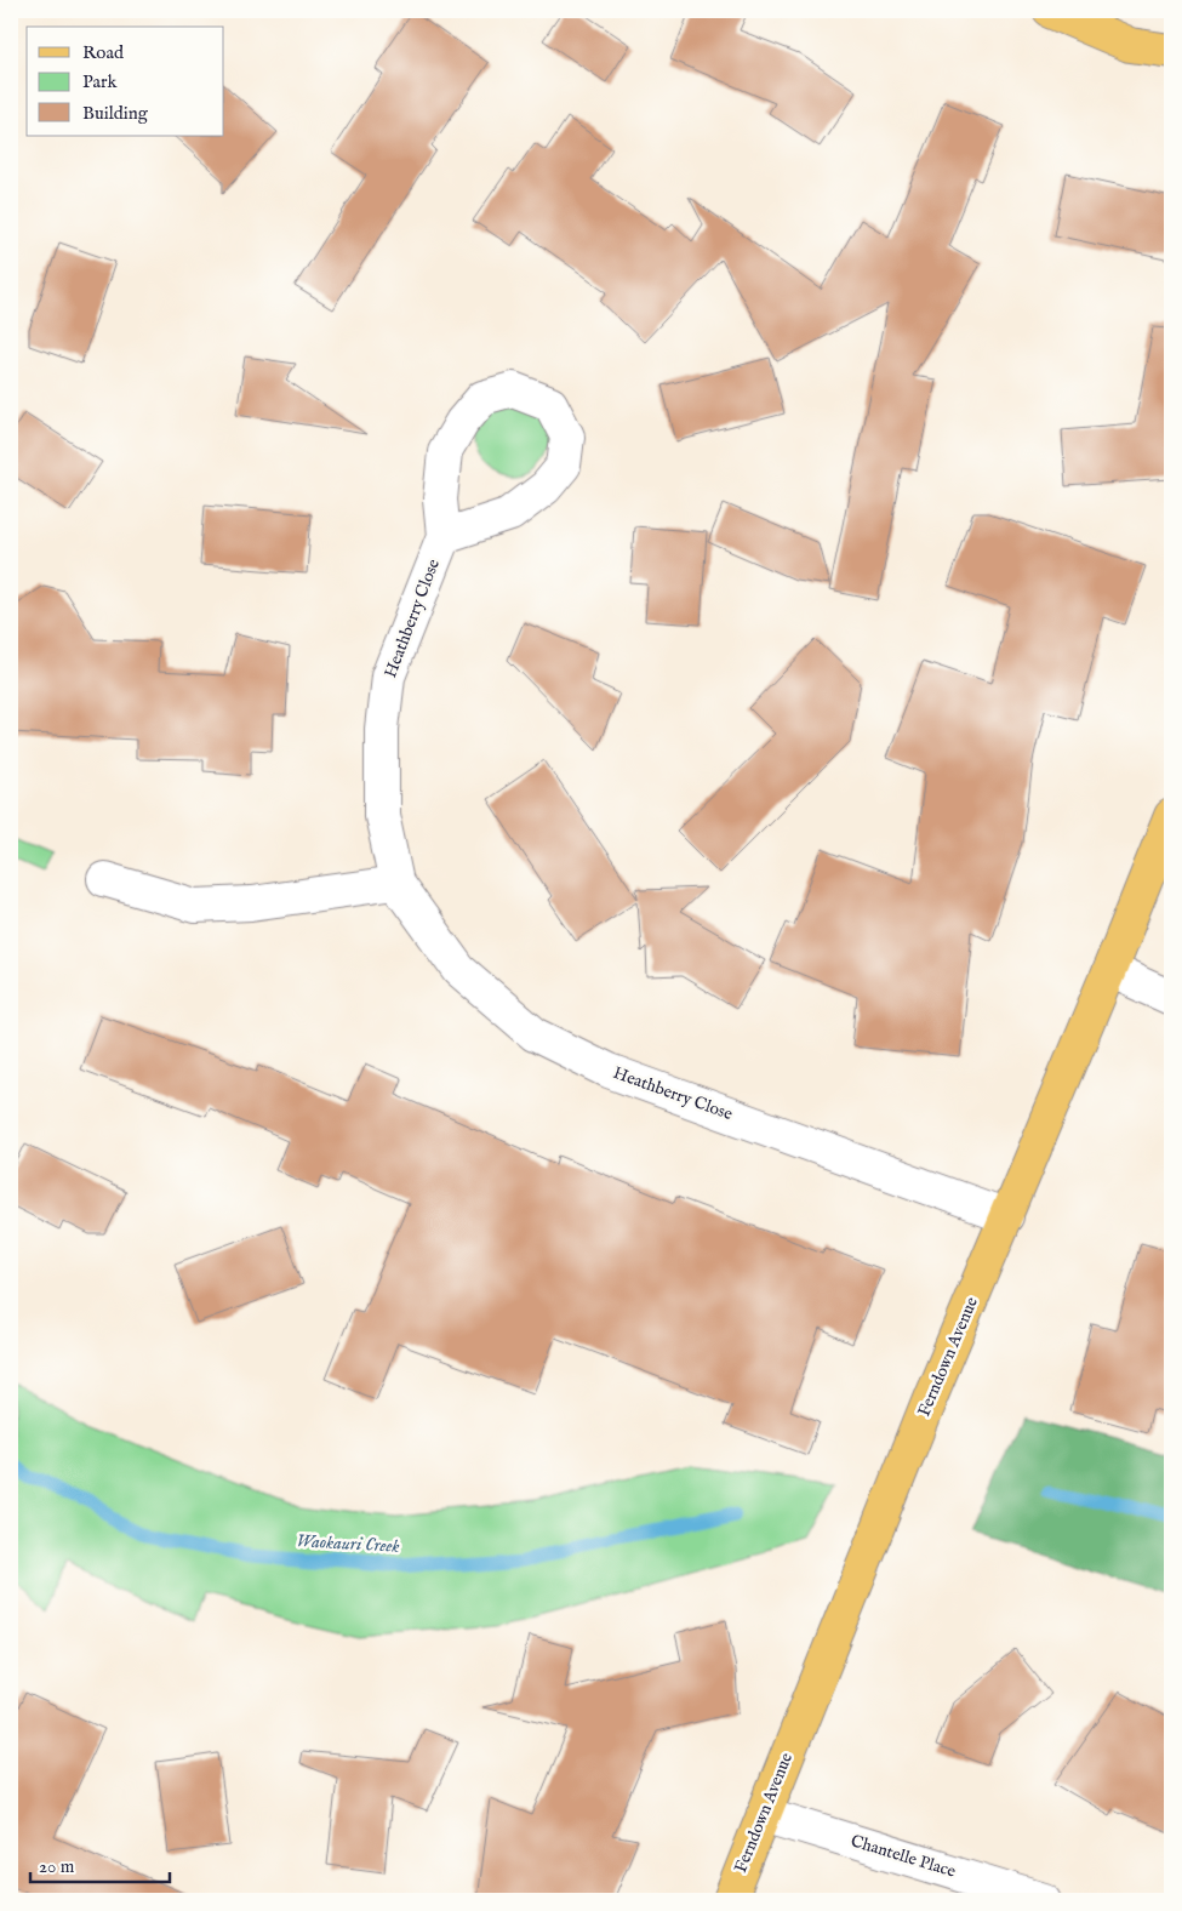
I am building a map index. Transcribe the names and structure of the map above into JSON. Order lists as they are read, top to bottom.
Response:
{
  "streets": {
    "main road": ["Ferndown Avenue"],
    "street": ["Heathberry Close", "Chantelle Place"]
  },
  "crossings": [
    ["Heathberry Close", "Ferndown Avenue"],
    ["Ferndown Avenue", "Chantelle Place"]
  ],
  "water": ["Waokauri Creek"],
  "legend": ["Road", "Park", "Building"],
  "scale_bar": "20 m"
}
